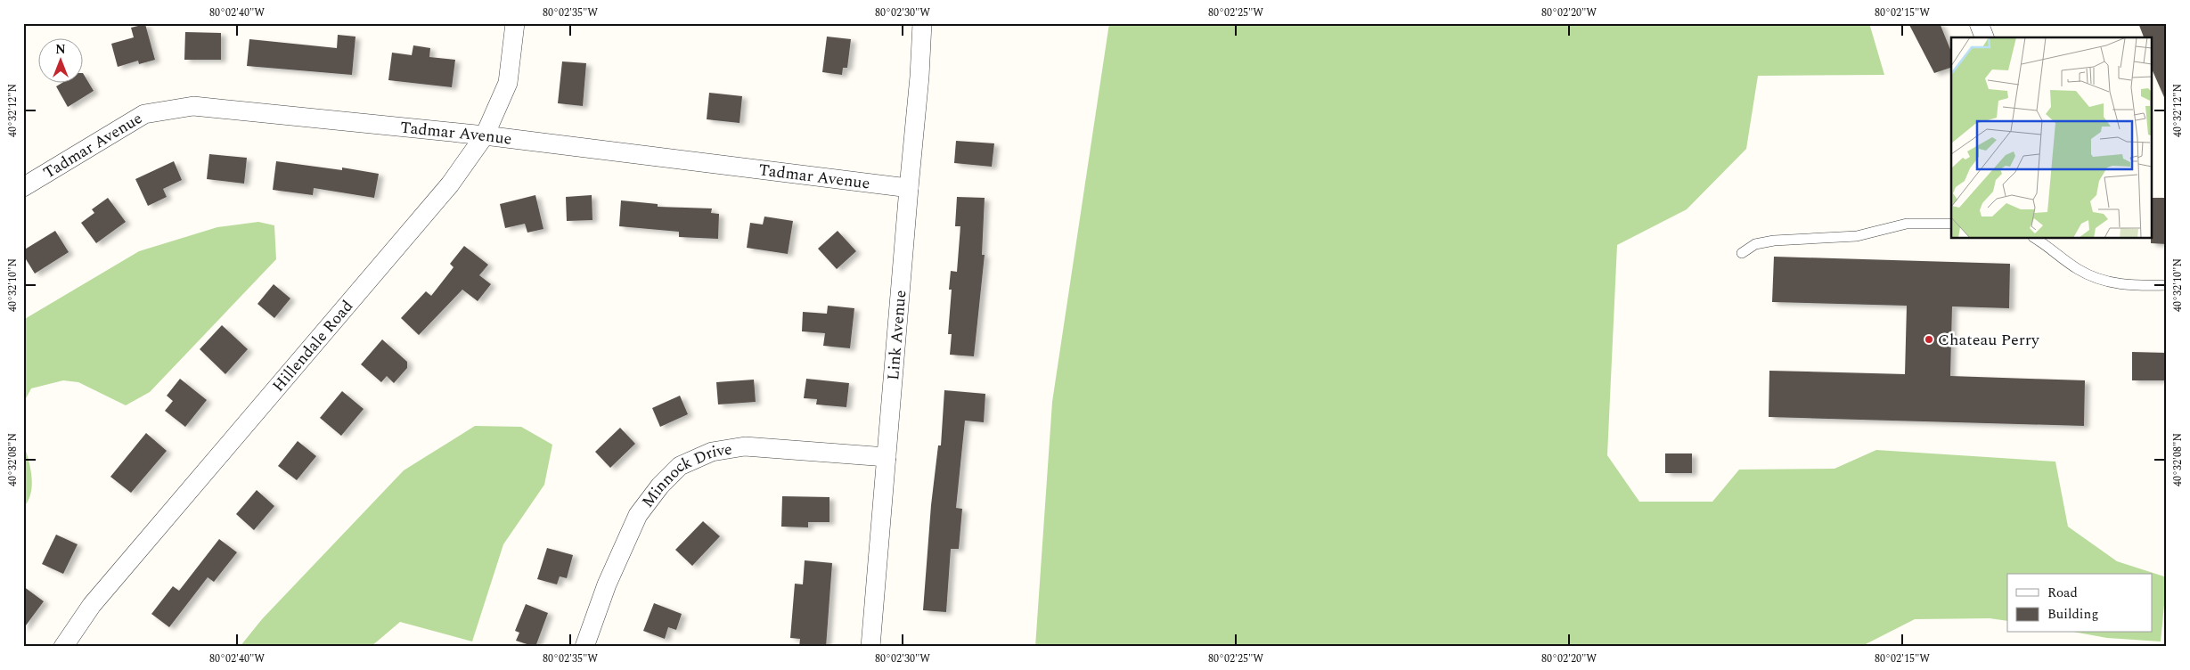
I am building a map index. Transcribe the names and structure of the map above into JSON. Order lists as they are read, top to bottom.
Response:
{
  "streets": {
    "street": [
      "Tadmar Avenue",
      "Link Avenue",
      "Hillendale Road",
      "Minnock Drive"
    ]
  },
  "crossings": [
    ["Tadmar Avenue", "Link Avenue"],
    ["Tadmar Avenue", "Hillendale Road"],
    ["Link Avenue", "Minnock Drive"]
  ],
  "places": ["Chateau Perry"],
  "legend": ["Road", "Building"],
  "north": "top",
  "coordinates": [
    "80°02'40\"W",
    "80°02'35\"W",
    "80°02'30\"W",
    "80°02'25\"W",
    "80°02'20\"W",
    "80°02'15\"W",
    "40°32'12\"N",
    "40°32'10\"N",
    "40°32'08\"N"
  ]
}
